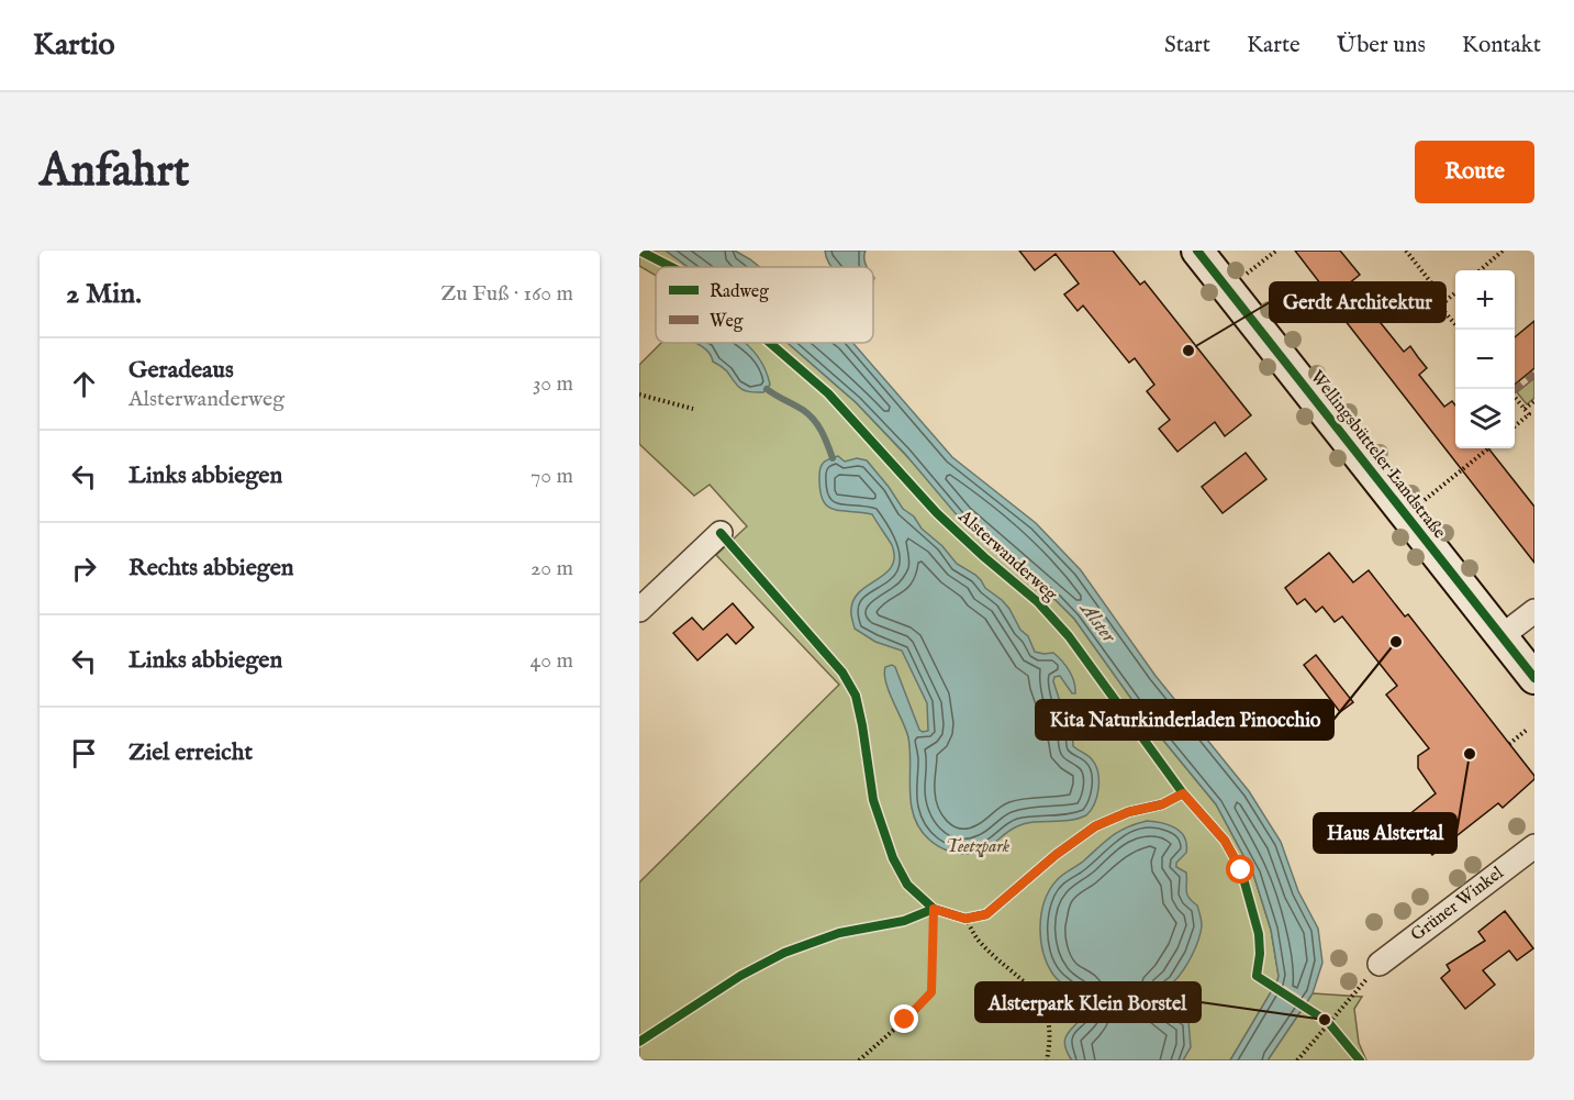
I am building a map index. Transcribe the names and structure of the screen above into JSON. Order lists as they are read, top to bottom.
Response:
{
  "streets": {
    "main road": ["Wellingsbütteler Landstraße"],
    "street": ["Grüner Winkel"],
    "cycle path": ["Alsterwanderweg"]
  },
  "water": ["Alster"],
  "parks": ["Teetzpark"],
  "places": [
    "Gerdt Architektur",
    "Kita Naturkinderladen Pinocchio",
    "Haus Alstertal",
    "Alsterpark Klein Borstel"
  ],
  "legend": ["Radweg", "Weg"],
  "page": {
    "header": "Kartio",
    "nav": [
      "Start",
      "Karte",
      "Über uns",
      "Kontakt"
    ],
    "buttons": "Route",
    "title": "Anfahrt",
    "heading": ["2 Min.", "Zu Fuß · 160 m"],
    "map_buttons": ["+", "−"],
    "list": [
      ["Geradeaus", "Alsterwanderweg", "30 m"],
      ["Links abbiegen", "70 m"],
      ["Rechts abbiegen", "20 m"],
      ["Links abbiegen", "40 m"],
      "Ziel erreicht"
    ]
  }
}
